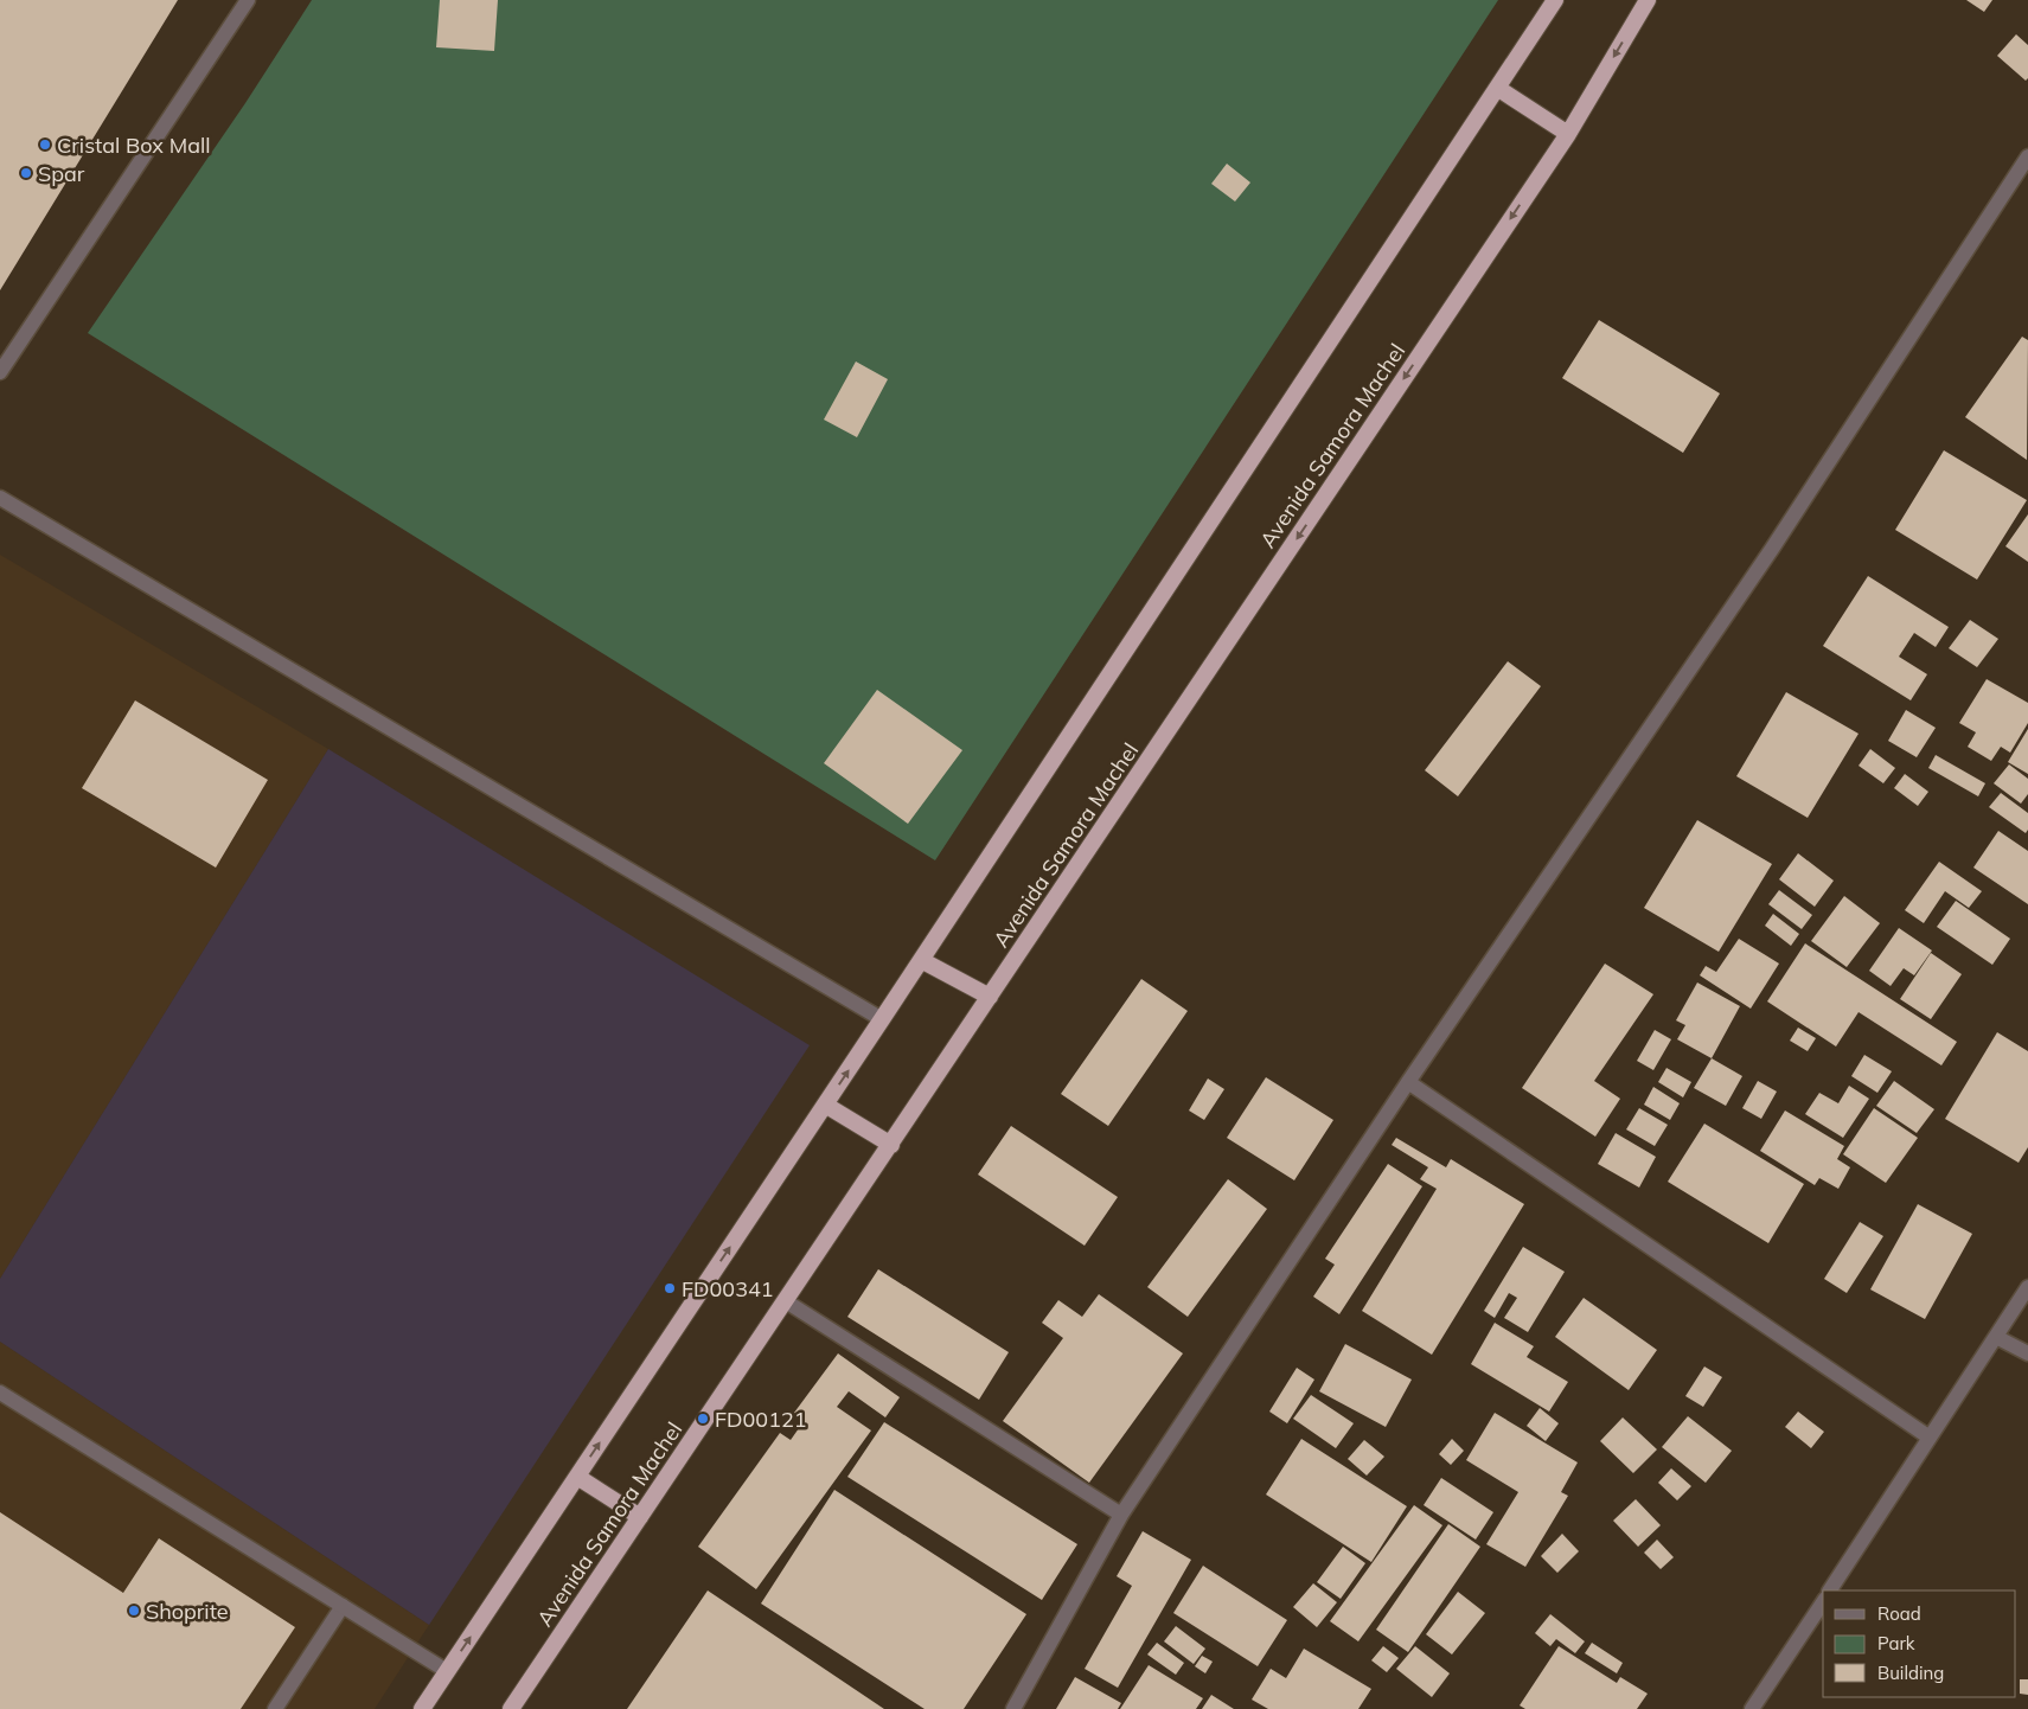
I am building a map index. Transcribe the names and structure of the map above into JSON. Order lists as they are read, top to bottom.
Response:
{
  "streets": {
    "highway": ["Avenida Samora Machel"]
  },
  "places": [
    "Cristal Box Mall",
    "Spar",
    "FD00341",
    "FD00121",
    "Shoprite"
  ],
  "legend": ["Road", "Park", "Building"]
}
